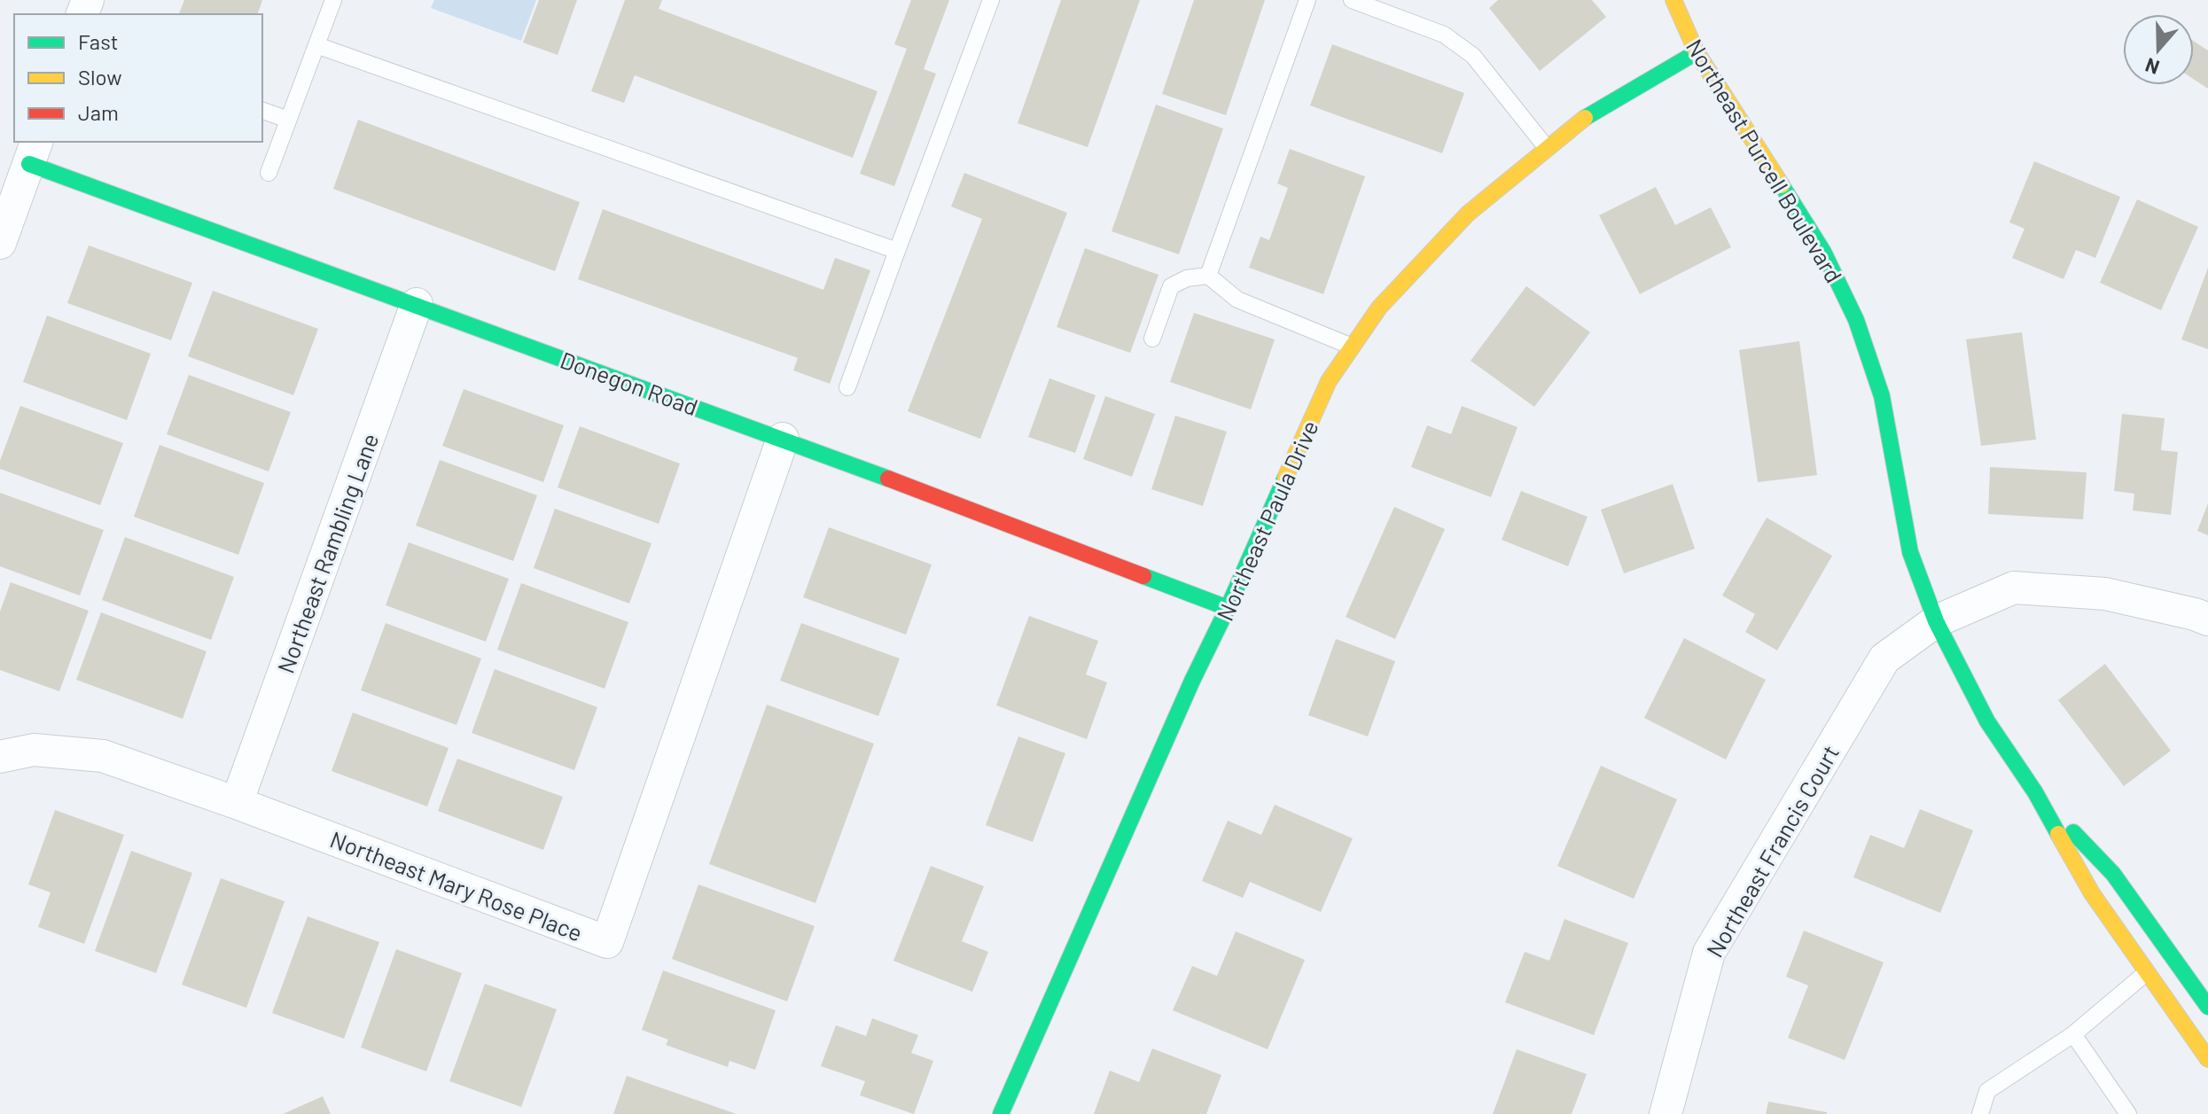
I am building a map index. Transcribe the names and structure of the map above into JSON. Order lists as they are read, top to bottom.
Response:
{
  "streets": {
    "street": [
      "Northeast Purcell Boulevard",
      "Donegon Road",
      "Northeast Paula Drive",
      "Northeast Rambling Lane",
      "Northeast Francis Court",
      "Northeast Mary Rose Place"
    ]
  },
  "crossings": [
    ["Northeast Purcell Boulevard", "Northeast Paula Drive"],
    ["Northeast Purcell Boulevard", "Northeast Francis Court"],
    ["Donegon Road", "Northeast Paula Drive"],
    ["Donegon Road", "Northeast Rambling Lane"],
    ["Donegon Road", "Northeast Mary Rose Place"],
    ["Northeast Rambling Lane", "Northeast Mary Rose Place"]
  ],
  "legend": ["Fast", "Slow", "Jam"],
  "north": "bottom"
}
